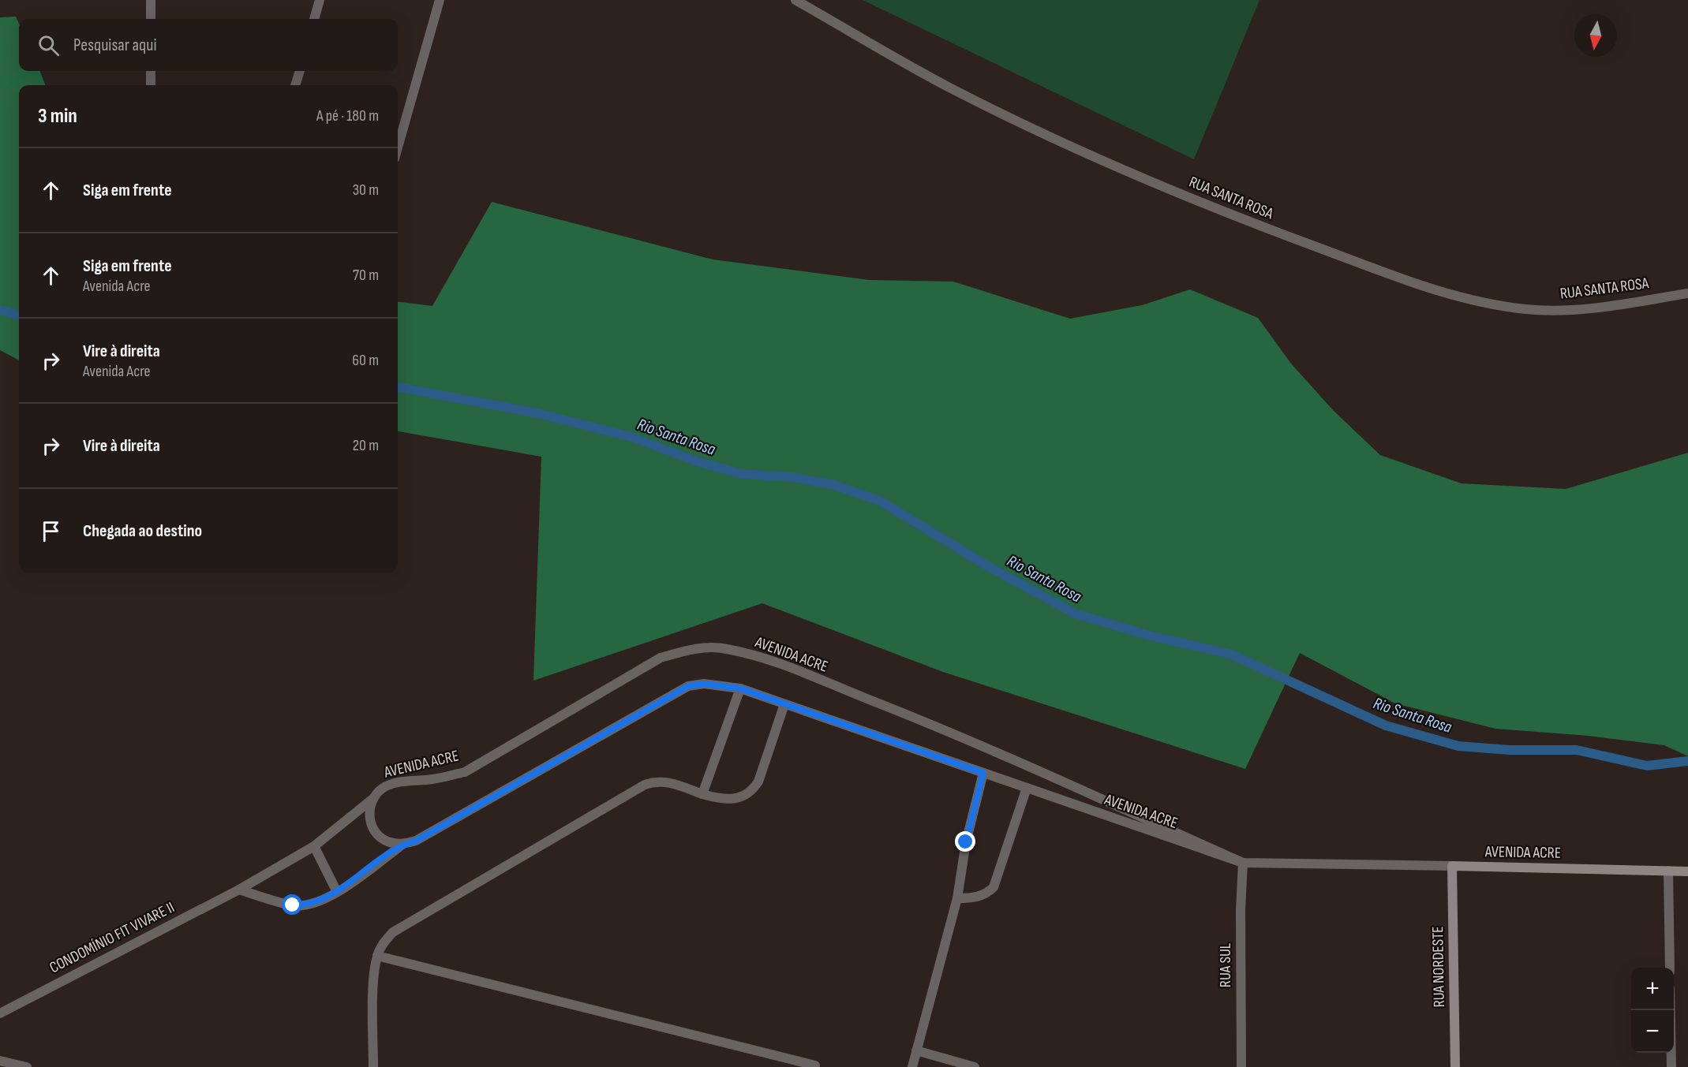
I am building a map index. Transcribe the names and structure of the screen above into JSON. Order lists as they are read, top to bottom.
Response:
{
  "streets": {
    "main road": ["AVENIDA ACRE", "RUA NORDESTE"],
    "street": ["RUA SANTA ROSA", "CONDOMÍNIO FIT VIVARE II", "RUA SUL"]
  },
  "crossings": [
    ["AVENIDA ACRE", "CONDOMÍNIO FIT VIVARE II"],
    ["AVENIDA ACRE", "RUA SUL"],
    ["AVENIDA ACRE", "RUA NORDESTE"]
  ],
  "water": ["Rio Santa Rosa"],
  "north": "bottom",
  "page": {
    "search": "Pesquisar aqui",
    "heading": ["3 min", "A pé · 180 m"],
    "list": [
      ["Siga em frente", "30 m"],
      ["Siga em frente", "Avenida Acre", "70 m"],
      ["Vire à direita", "Avenida Acre", "60 m"],
      ["Vire à direita", "20 m"],
      "Chegada ao destino"
    ],
    "map_buttons": ["+", "−"]
  }
}
